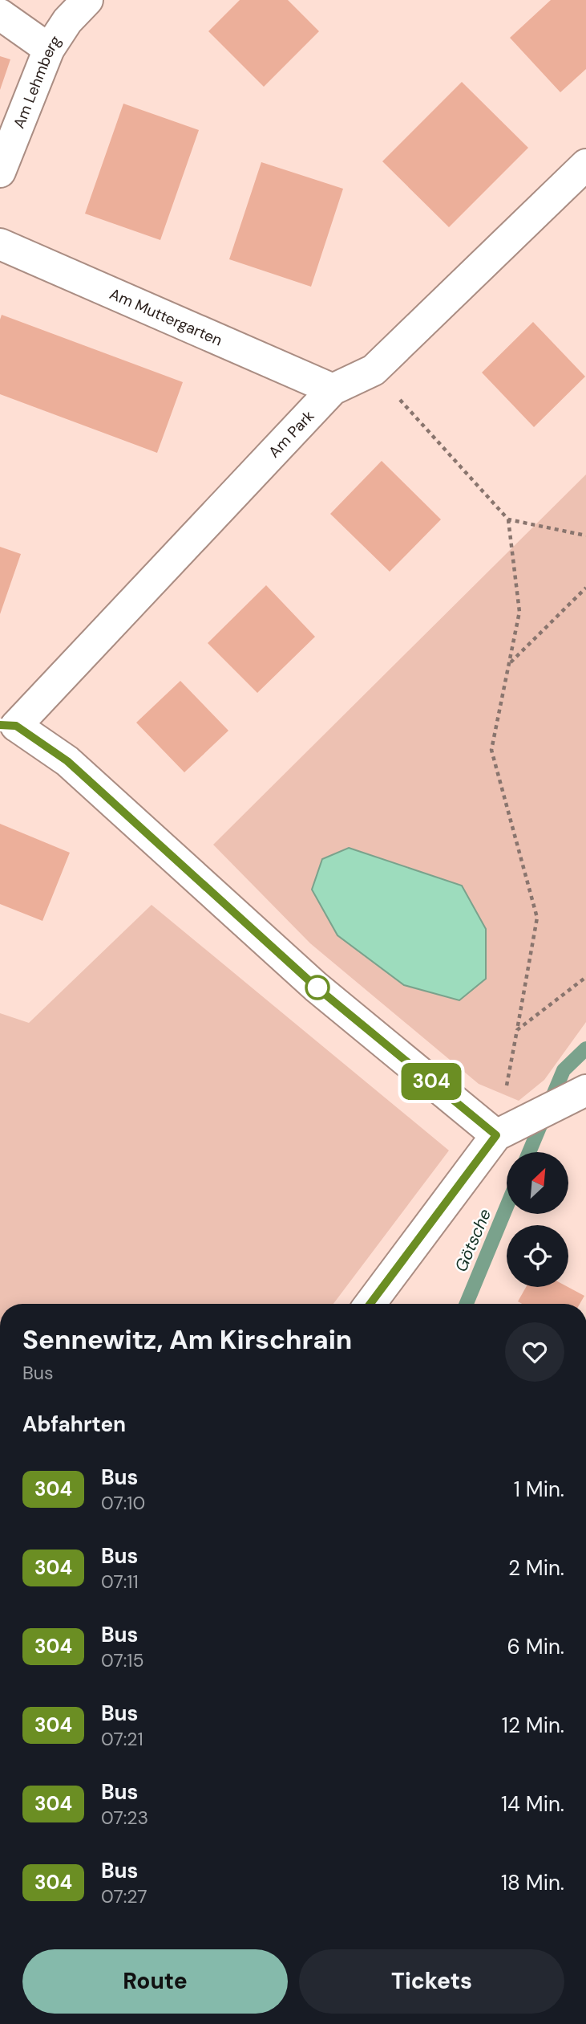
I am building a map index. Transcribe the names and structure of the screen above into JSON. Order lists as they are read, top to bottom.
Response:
{
  "streets": {
    "street": ["Am Lehmberg", "Am Muttergarten", "Am Park"]
  },
  "crossings": [
    ["Am Muttergarten", "Am Park"]
  ],
  "water": ["Götsche"],
  "lines": ["bus line 304"],
  "north": "top right",
  "page": {
    "on_map": "304",
    "heading": [
      ["Sennewitz, Am Kirschrain", "Bus"],
      "Abfahrten"
    ],
    "list": [
      {
        "mark": "304",
        "name": "Bus",
        "note": "07:10",
        "value": "1 Min."
      },
      {
        "mark": "304",
        "name": "Bus",
        "note": "07:11",
        "value": "2 Min."
      },
      {
        "mark": "304",
        "name": "Bus",
        "note": "07:15",
        "value": "6 Min."
      },
      {
        "mark": "304",
        "name": "Bus",
        "note": "07:21",
        "value": "12 Min."
      },
      {
        "mark": "304",
        "name": "Bus",
        "note": "07:23",
        "value": "14 Min."
      },
      {
        "mark": "304",
        "name": "Bus",
        "note": "07:27",
        "value": "18 Min."
      }
    ],
    "buttons": ["Route", "Tickets"]
  }
}
